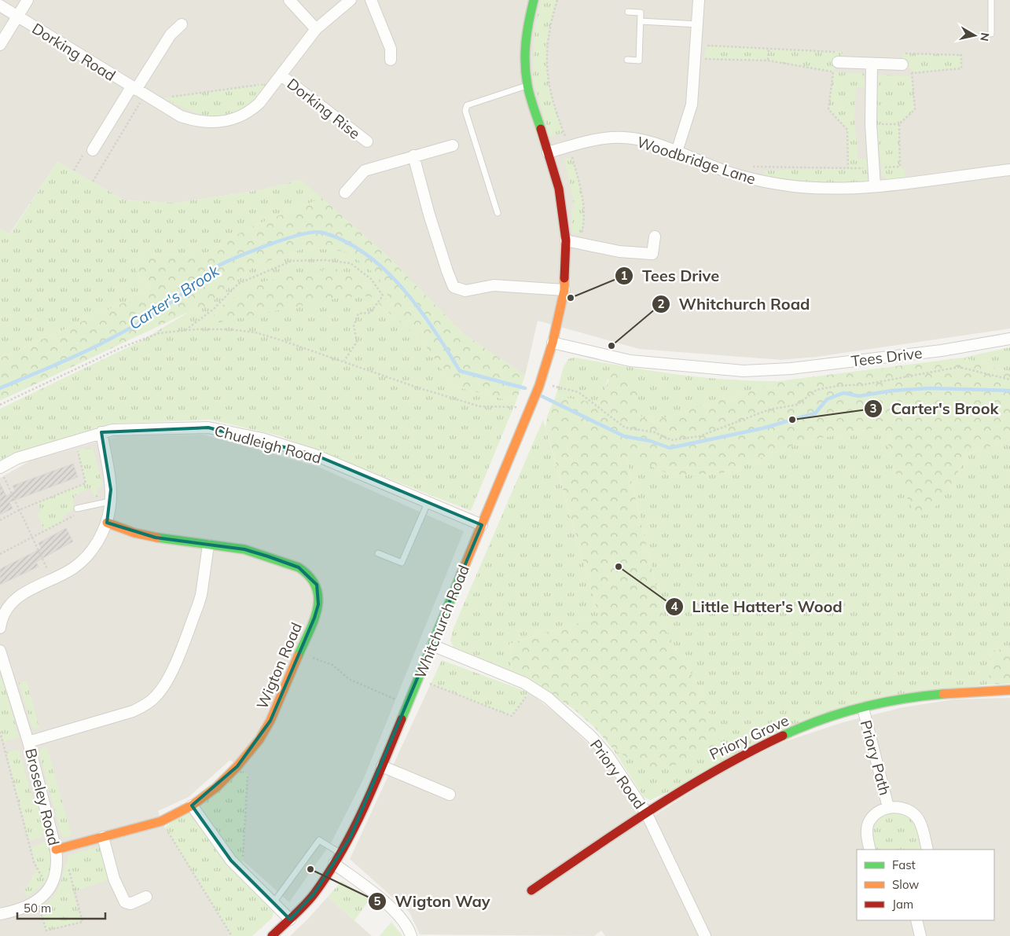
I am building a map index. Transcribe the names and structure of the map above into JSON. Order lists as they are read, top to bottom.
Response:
{
  "streets": {
    "street": [
      "Dorking Road",
      "Dorking Rise",
      "Woodbridge Lane",
      "Tees Drive",
      "Chudleigh Road",
      "Whitchurch Road",
      "Wigton Road",
      "Priory Grove",
      "Priory Path",
      "Priory Road",
      "Broseley Road"
    ]
  },
  "crossings": [
    ["Dorking Road", "Dorking Rise"],
    ["Woodbridge Lane", "Whitchurch Road"],
    ["Tees Drive", "Whitchurch Road"],
    ["Chudleigh Road", "Whitchurch Road"],
    ["Whitchurch Road", "Priory Road"],
    ["Wigton Road", "Broseley Road"],
    ["Priory Grove", "Priory Path"],
    ["Priory Grove", "Priory Road"]
  ],
  "water": ["Carter's Brook"],
  "places": [
    "Tees Drive",
    "Whitchurch Road",
    "Carter's Brook",
    "Little Hatter's Wood",
    "Wigton Way"
  ],
  "legend": ["Fast", "Slow", "Jam"],
  "scale_bar": "50 m",
  "north": "right"
}
